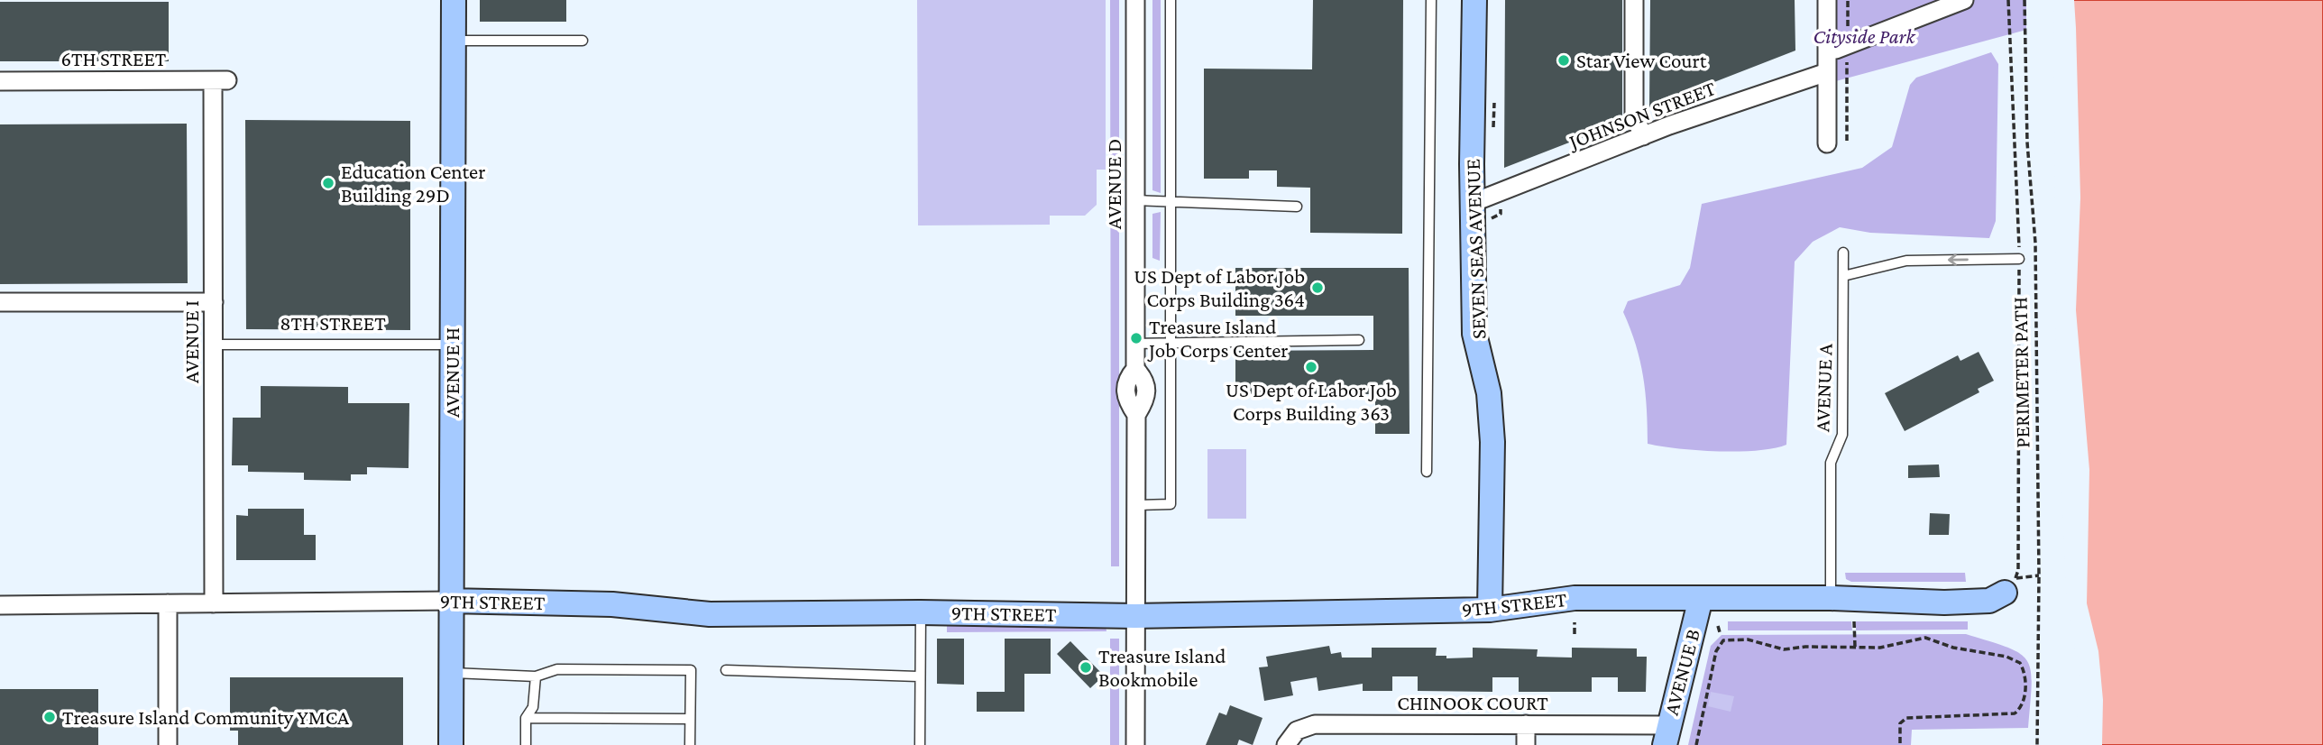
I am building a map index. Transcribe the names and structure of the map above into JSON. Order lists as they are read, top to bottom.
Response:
{
  "streets": {
    "street": [
      "6TH STREET",
      "JOHNSON STREET",
      "AVENUE D",
      "SEVEN SEAS AVENUE",
      "AVENUE I",
      "AVENUE H",
      "9TH STREET",
      "AVENUE B",
      "CHINOOK COURT"
    ],
    "lane": ["8TH STREET", "AVENUE A"],
    "path": ["PERIMETER PATH"]
  },
  "crossings": [
    ["6TH STREET", "AVENUE I"],
    ["JOHNSON STREET", "SEVEN SEAS AVENUE"],
    ["AVENUE D", "9TH STREET"],
    ["SEVEN SEAS AVENUE", "9TH STREET"],
    ["8TH STREET", "AVENUE I"],
    ["8TH STREET", "AVENUE H"],
    ["AVENUE I", "9TH STREET"],
    ["AVENUE H", "9TH STREET"],
    ["AVENUE A", "9TH STREET"],
    ["9TH STREET", "AVENUE B"],
    ["AVENUE B", "CHINOOK COURT"]
  ],
  "parks": ["Cityside Park"],
  "places": [
    "Star View Court",
    "Education Center Building 29D",
    "US Dept of Labor Job Corps Building 364",
    "Treasure Island Job Corps Center",
    "US Dept of Labor Job Corps Building 363",
    "Treasure Island Bookmobile",
    "Treasure Island Community YMCA"
  ]
}
